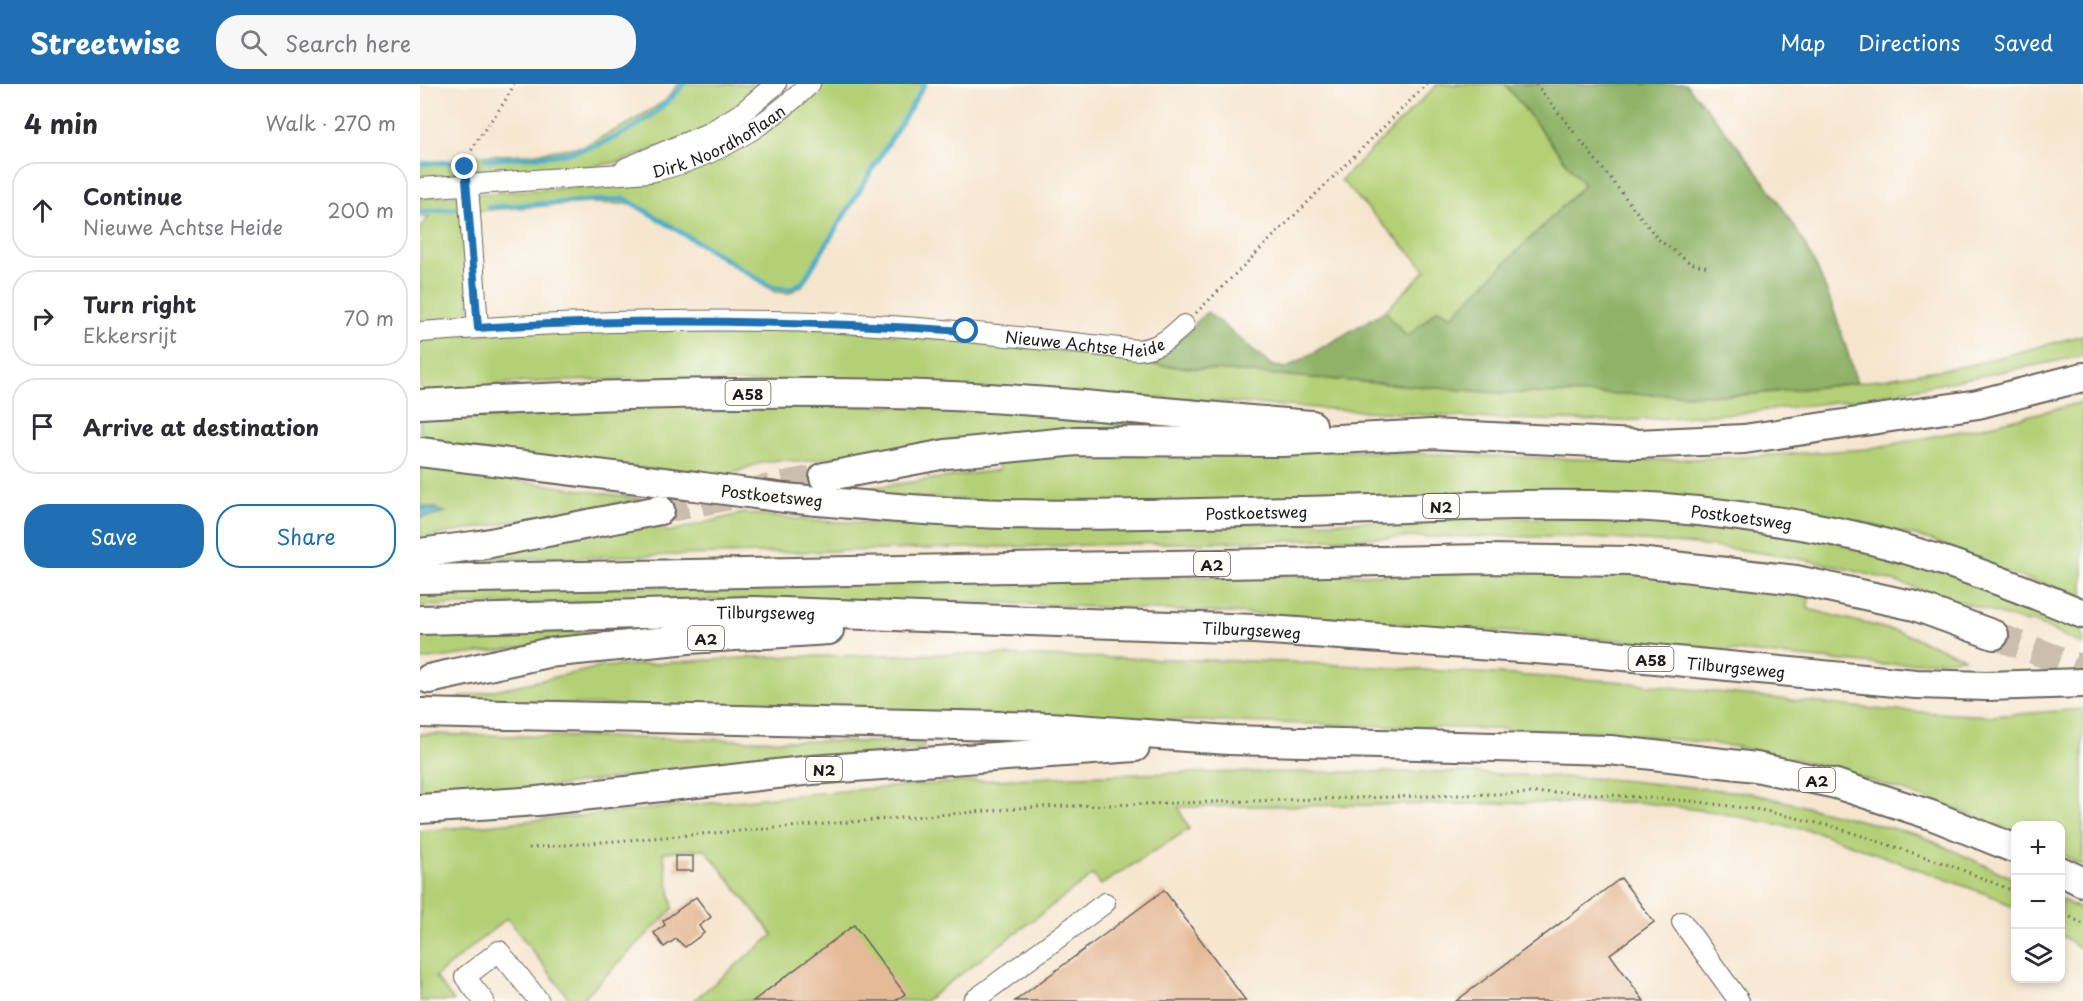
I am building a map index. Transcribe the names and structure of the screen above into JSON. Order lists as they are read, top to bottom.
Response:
{
  "streets": {
    "highway": [
      "A58",
      "Postkoetsweg",
      "N2",
      "A2",
      "Tilburgseweg"
    ],
    "street": ["Dirk Noordhoflaan", "Nieuwe Achtse Heide"]
  },
  "crossings": [
    ["N2", "A2"],
    ["A2", "Tilburgseweg"]
  ],
  "page": {
    "header": "Streetwise",
    "search": "Search here",
    "nav": ["Map", "Directions", "Saved"],
    "heading": ["4 min", "Walk · 270 m"],
    "list": [
      ["Continue", "Nieuwe Achtse Heide", "200 m"],
      ["Turn right", "Ekkersrijt", "70 m"],
      "Arrive at destination"
    ],
    "buttons": ["Save", "Share"],
    "map_buttons": ["+", "−"]
  }
}
